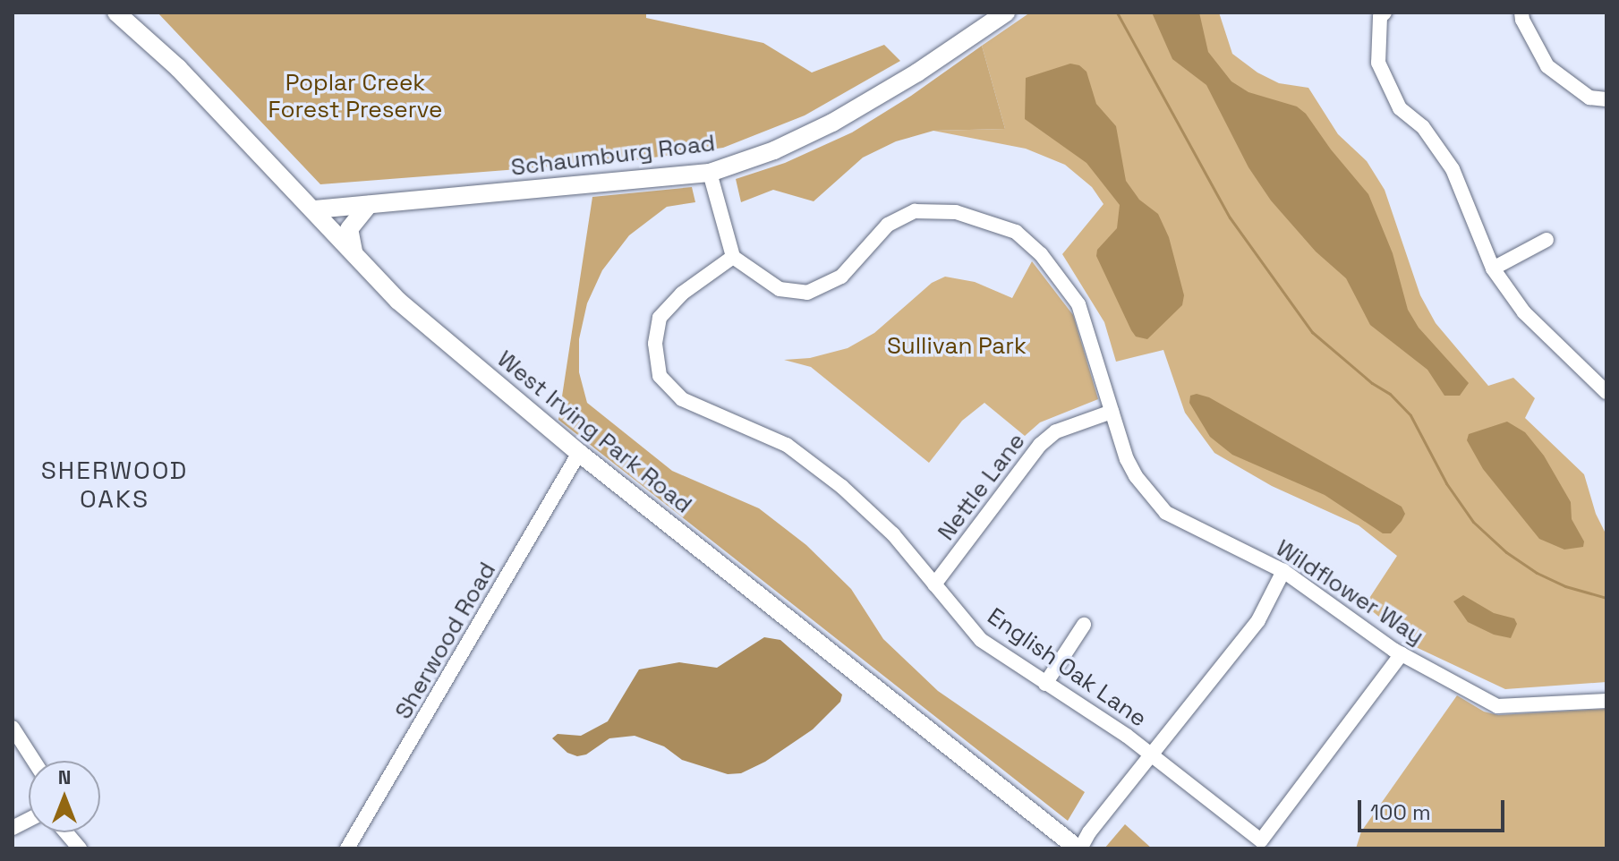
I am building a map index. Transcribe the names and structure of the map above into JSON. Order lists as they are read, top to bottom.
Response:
{
  "streets": {
    "main road": ["Schaumburg Road", "West Irving Park Road"],
    "street": [
      "Nettle Lane",
      "Wildflower Way",
      "Sherwood Road",
      "English Oak Lane"
    ]
  },
  "crossings": [
    ["Schaumburg Road", "West Irving Park Road"],
    ["West Irving Park Road", "Sherwood Road"],
    ["Nettle Lane", "Wildflower Way"],
    ["Nettle Lane", "English Oak Lane"],
    ["Wildflower Way", "English Oak Lane"]
  ],
  "districts": ["SHERWOOD OAKS"],
  "parks": ["Poplar Creek Forest Preserve", "Sullivan Park"],
  "scale_bar": "100 m",
  "north": "top"
}
